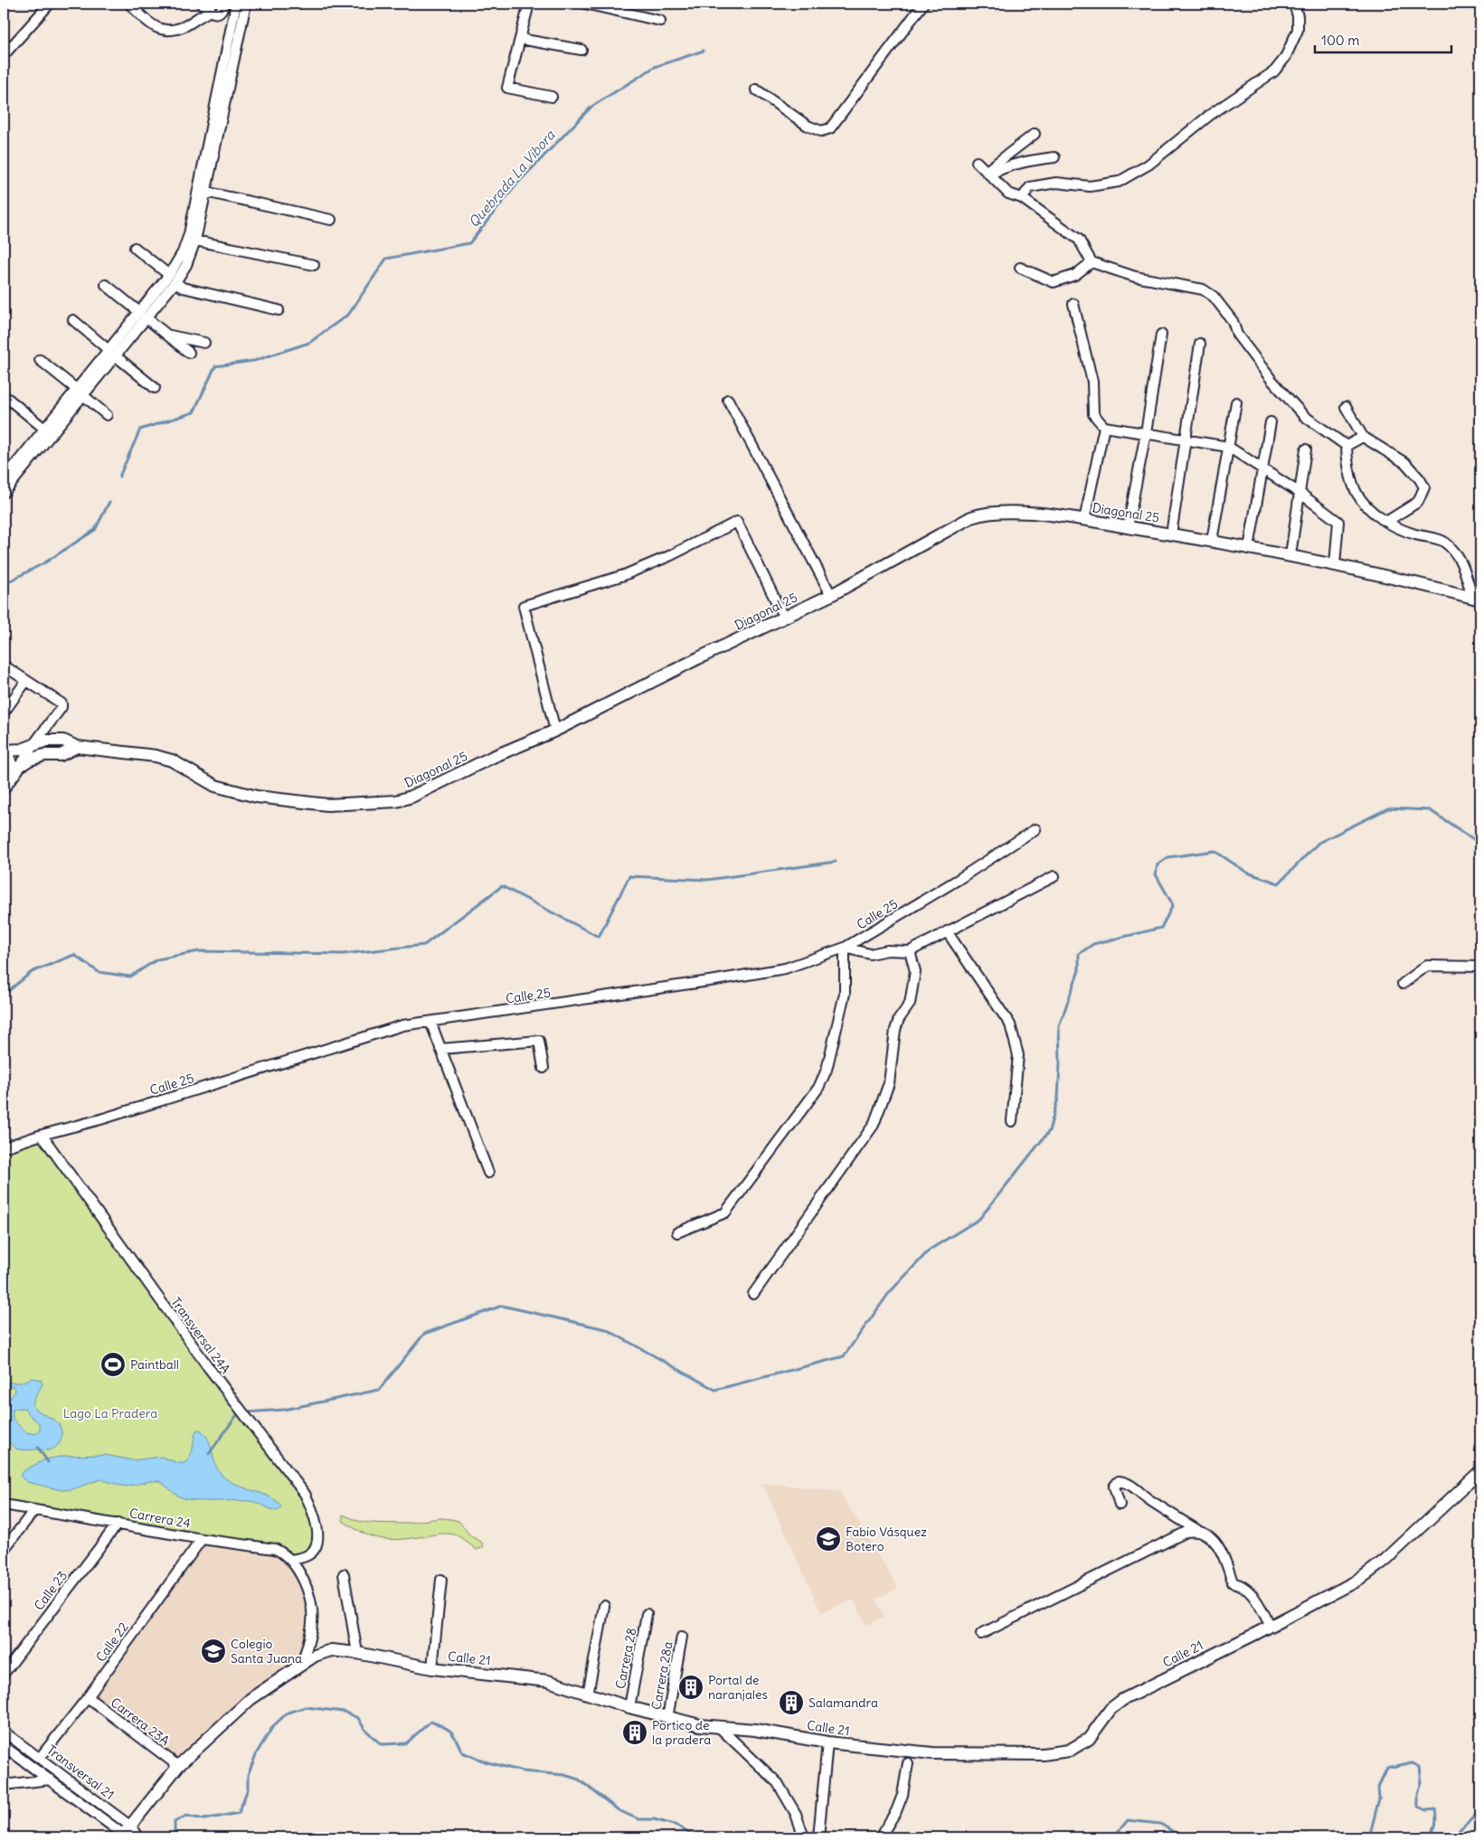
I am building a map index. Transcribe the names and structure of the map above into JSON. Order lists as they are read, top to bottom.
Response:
{
  "streets": {
    "street": [
      "Diagonal 25",
      "Calle 25",
      "Transversal 24A",
      "Carrera 24",
      "Calle 23",
      "Calle 22",
      "Calle 21",
      "Carrera 28",
      "Carrera 28a",
      "Carrera 23A",
      "Transversal 21"
    ]
  },
  "crossings": [
    ["Calle 25", "Transversal 24A"],
    ["Transversal 24A", "Carrera 24"],
    ["Carrera 24", "Calle 23"],
    ["Carrera 24", "Calle 22"],
    ["Calle 22", "Carrera 23A"],
    ["Calle 22", "Transversal 21"],
    ["Calle 21", "Carrera 28"],
    ["Calle 21", "Carrera 28a"],
    ["Calle 21", "Carrera 23A"],
    ["Calle 21", "Transversal 21"]
  ],
  "water": ["Quebrada La Vibora"],
  "parks": ["Lago La Pradera"],
  "places": {
    "sports": ["Paintball"],
    "school or university": ["Fabio Vásquez Botero", "Colegio Santa Juana"],
    "building": ["Portal de naranjales", "Salamandra", "Portico de la pradera"]
  },
  "scale_bar": "100 m"
}
